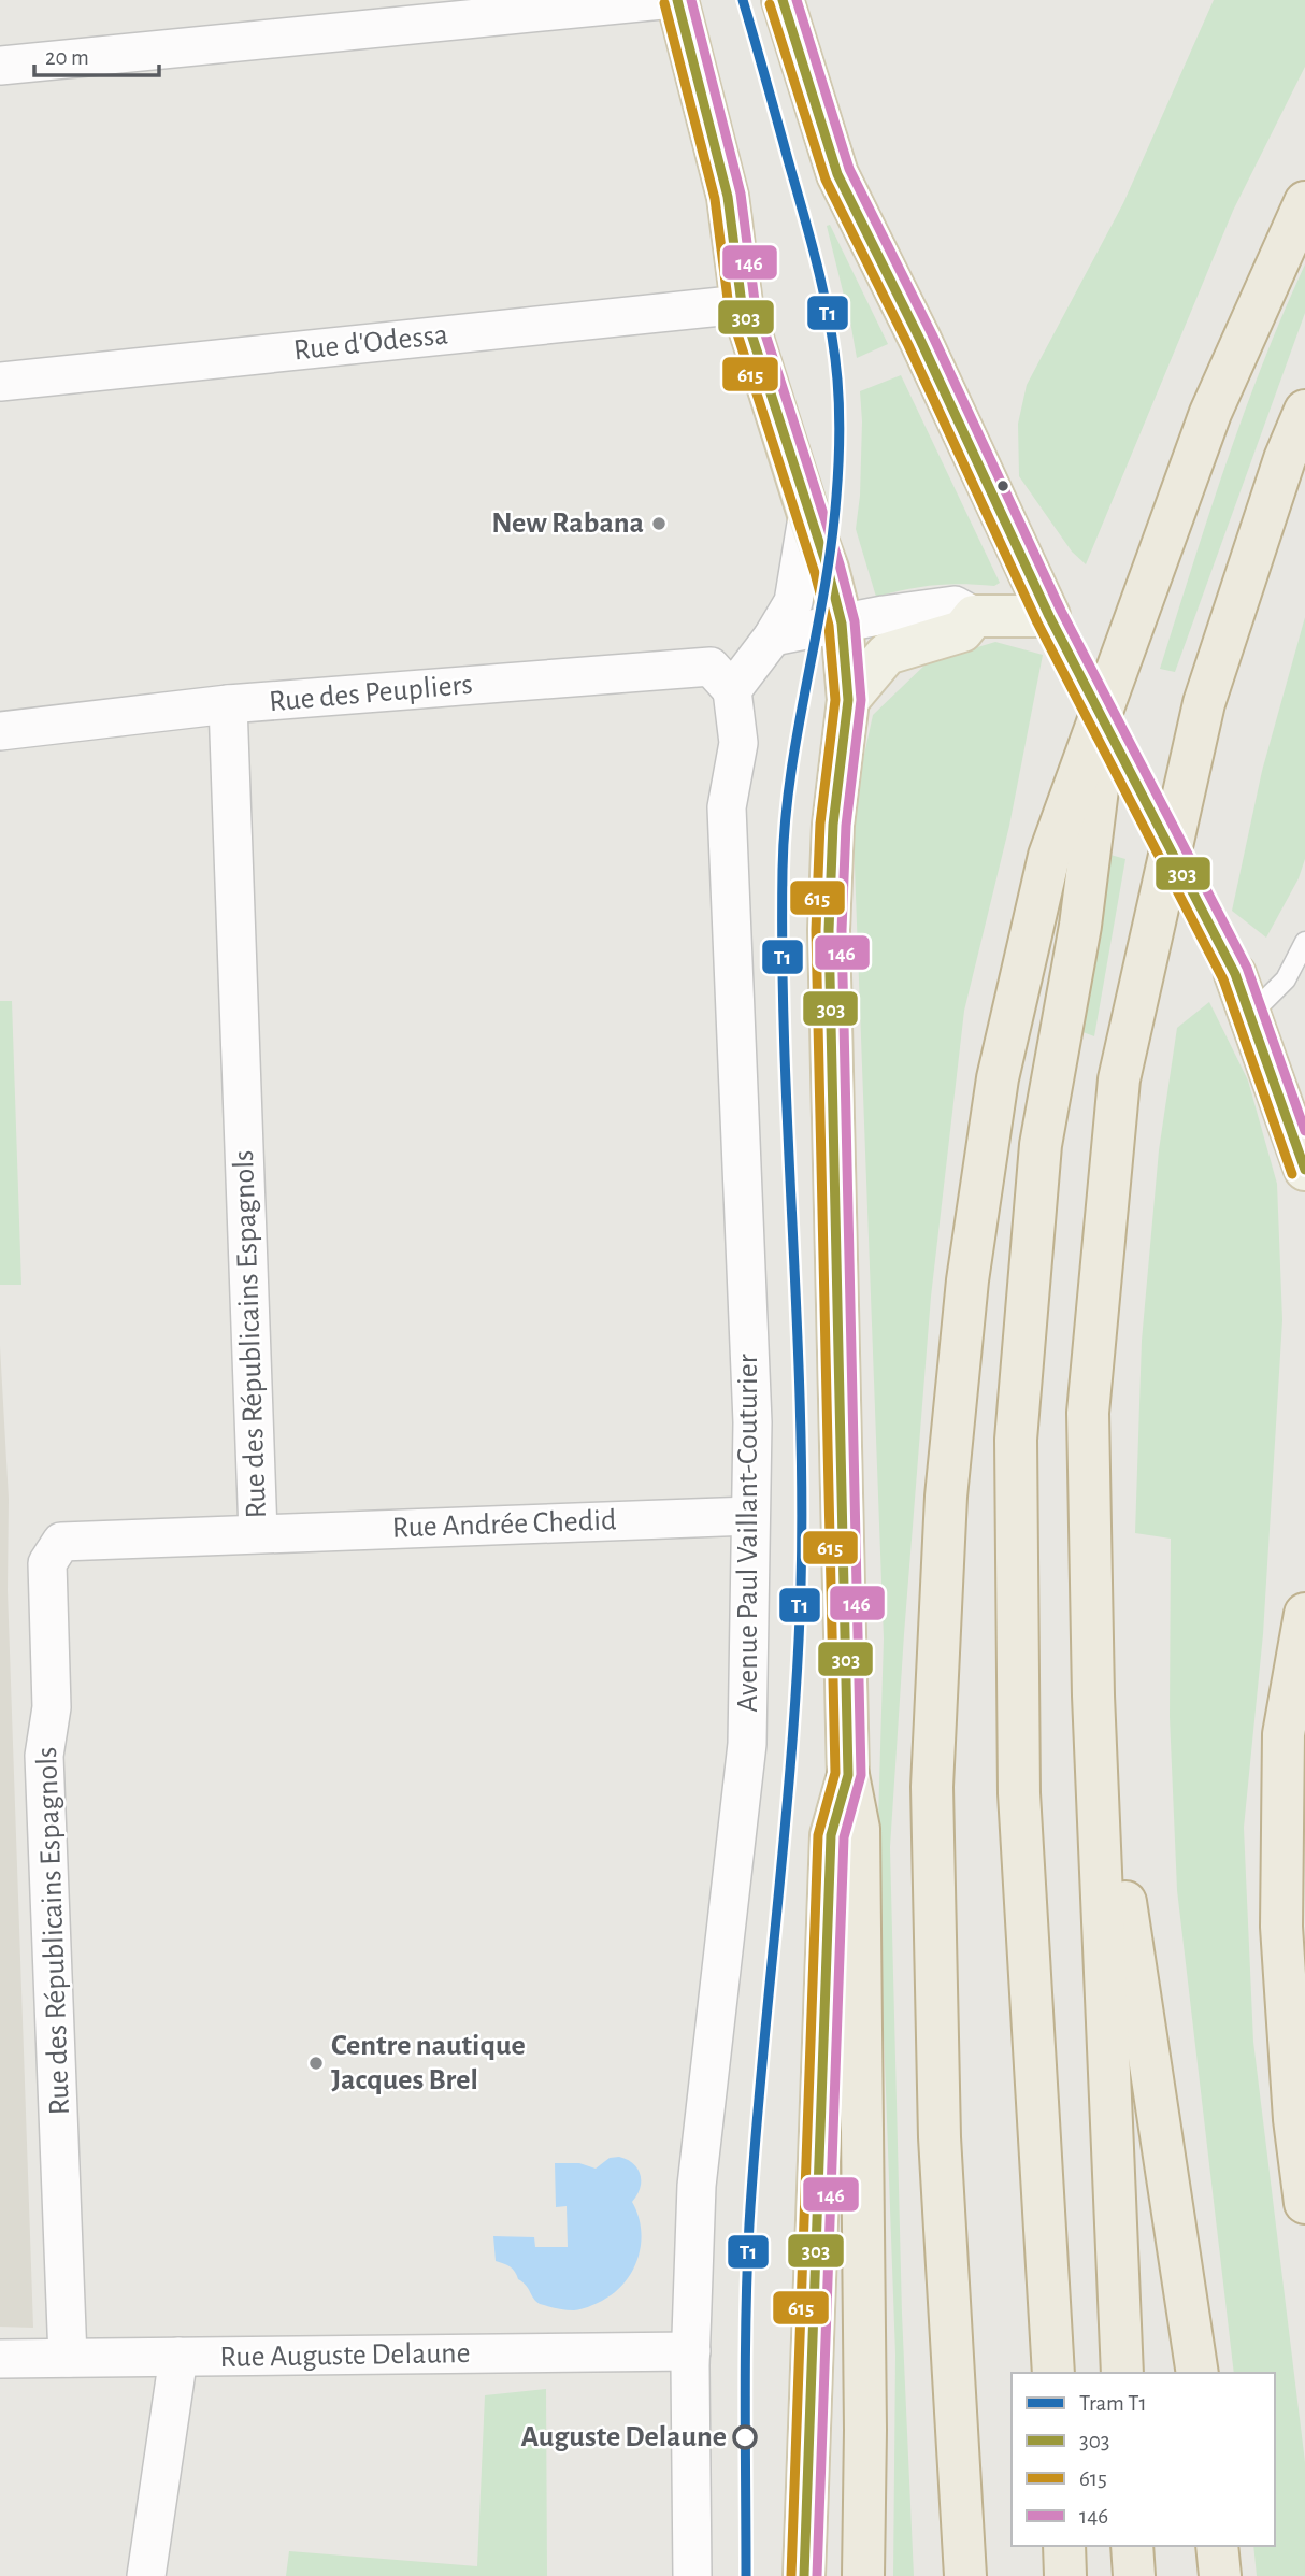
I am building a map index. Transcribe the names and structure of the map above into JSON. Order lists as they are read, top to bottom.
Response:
{
  "streets": {
    "street": [
      "Rue d'Odessa",
      "Rue des Peupliers",
      "Rue des Républicains Espagnols",
      "Rue Andrée Chedid",
      "Avenue Paul Vaillant-Couturier",
      "Rue Auguste Delaune"
    ]
  },
  "crossings": [
    ["Rue des Peupliers", "Rue des Républicains Espagnols"],
    ["Rue des Peupliers", "Avenue Paul Vaillant-Couturier"],
    ["Rue des Républicains Espagnols", "Rue Andrée Chedid"],
    ["Rue des Républicains Espagnols", "Rue Auguste Delaune"],
    ["Rue Andrée Chedid", "Avenue Paul Vaillant-Couturier"],
    ["Avenue Paul Vaillant-Couturier", "Rue Auguste Delaune"]
  ],
  "places": ["New Rabana", "Centre nautique Jacques Brel", "Auguste Delaune"],
  "lines": [
    "tram line T1",
    "transit line 303",
    "transit line 146",
    "transit line 615"
  ],
  "legend": [
    "Tram T1",
    "303",
    "615",
    "146"
  ],
  "scale_bar": "20 m"
}
